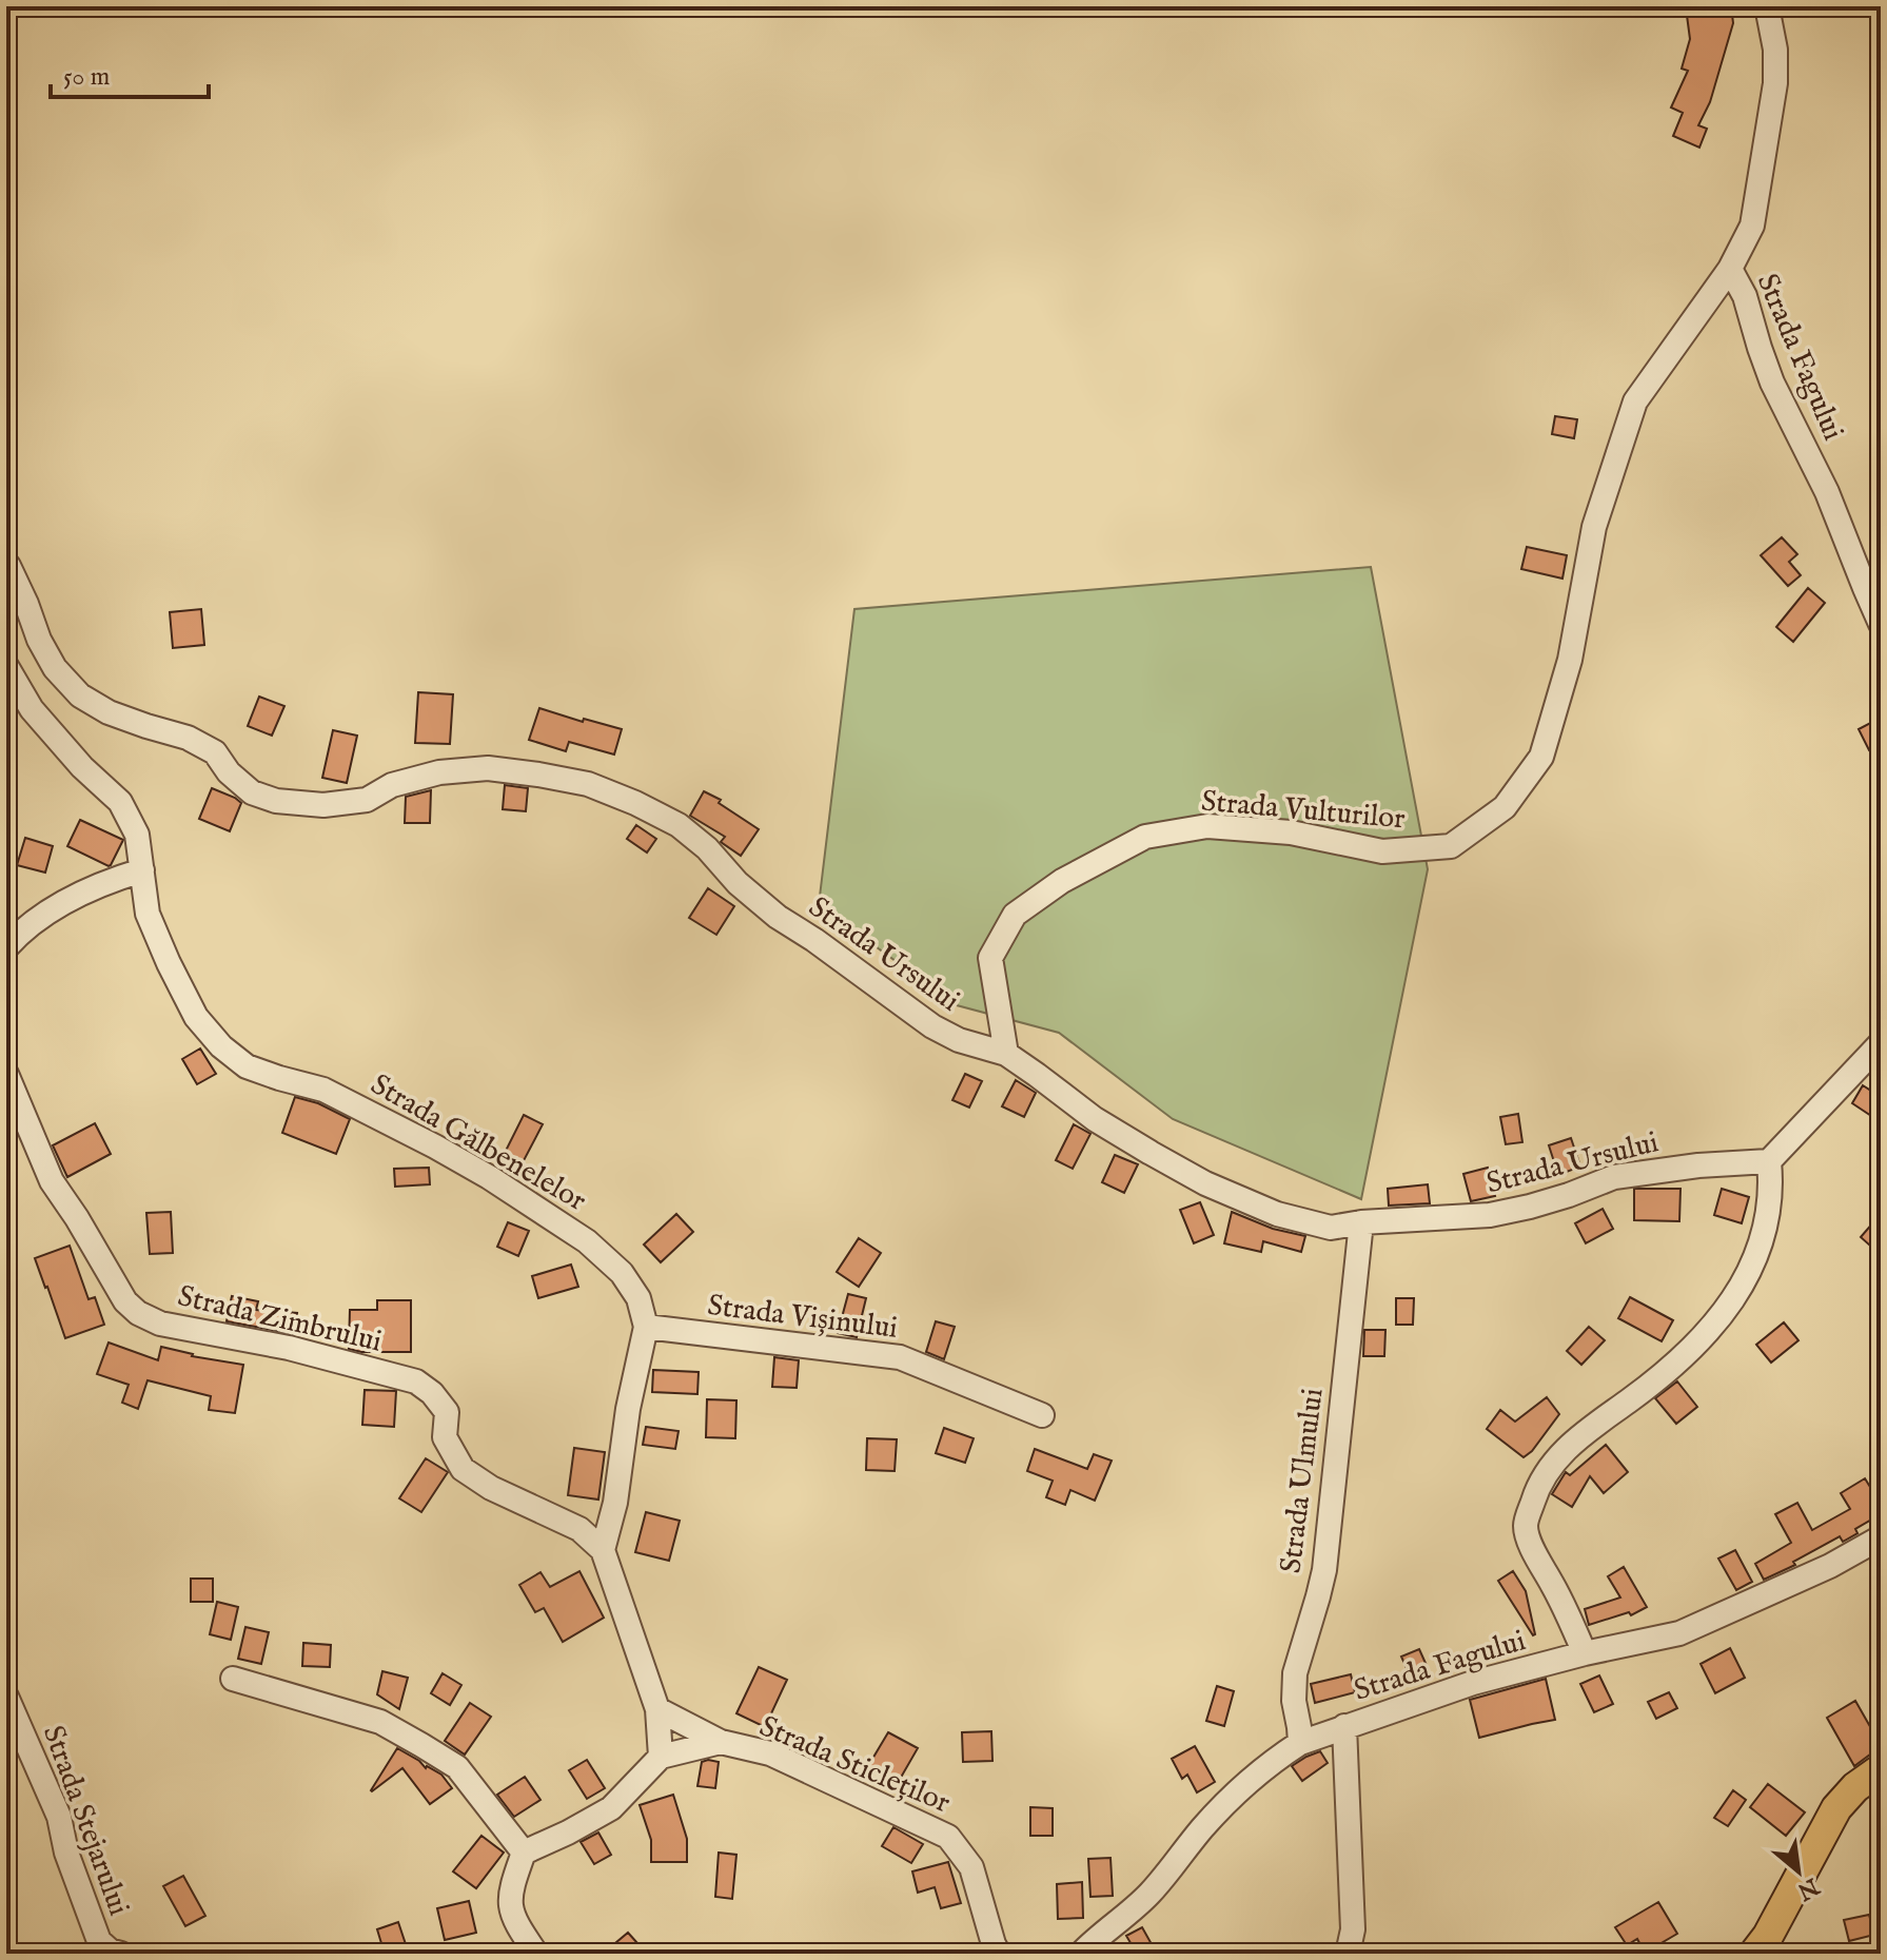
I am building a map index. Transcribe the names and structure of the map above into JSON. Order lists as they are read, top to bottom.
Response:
{
  "streets": {
    "street": [
      "Strada Fagului",
      "Strada Vulturilor",
      "Strada Ursului",
      "Strada Gălbenelelor",
      "Strada Vișinului",
      "Strada Zimbrului",
      "Strada Ulmului",
      "Strada Sticleților",
      "Strada Stejarului"
    ]
  },
  "crossings": [
    ["Strada Fagului", "Strada Vulturilor"],
    ["Strada Fagului", "Strada Ulmului"],
    ["Strada Vulturilor", "Strada Ursului"],
    ["Strada Ursului", "Strada Ulmului"],
    ["Strada Gălbenelelor", "Strada Vișinului"]
  ],
  "scale_bar": "50 m",
  "north": "bottom right"
}
